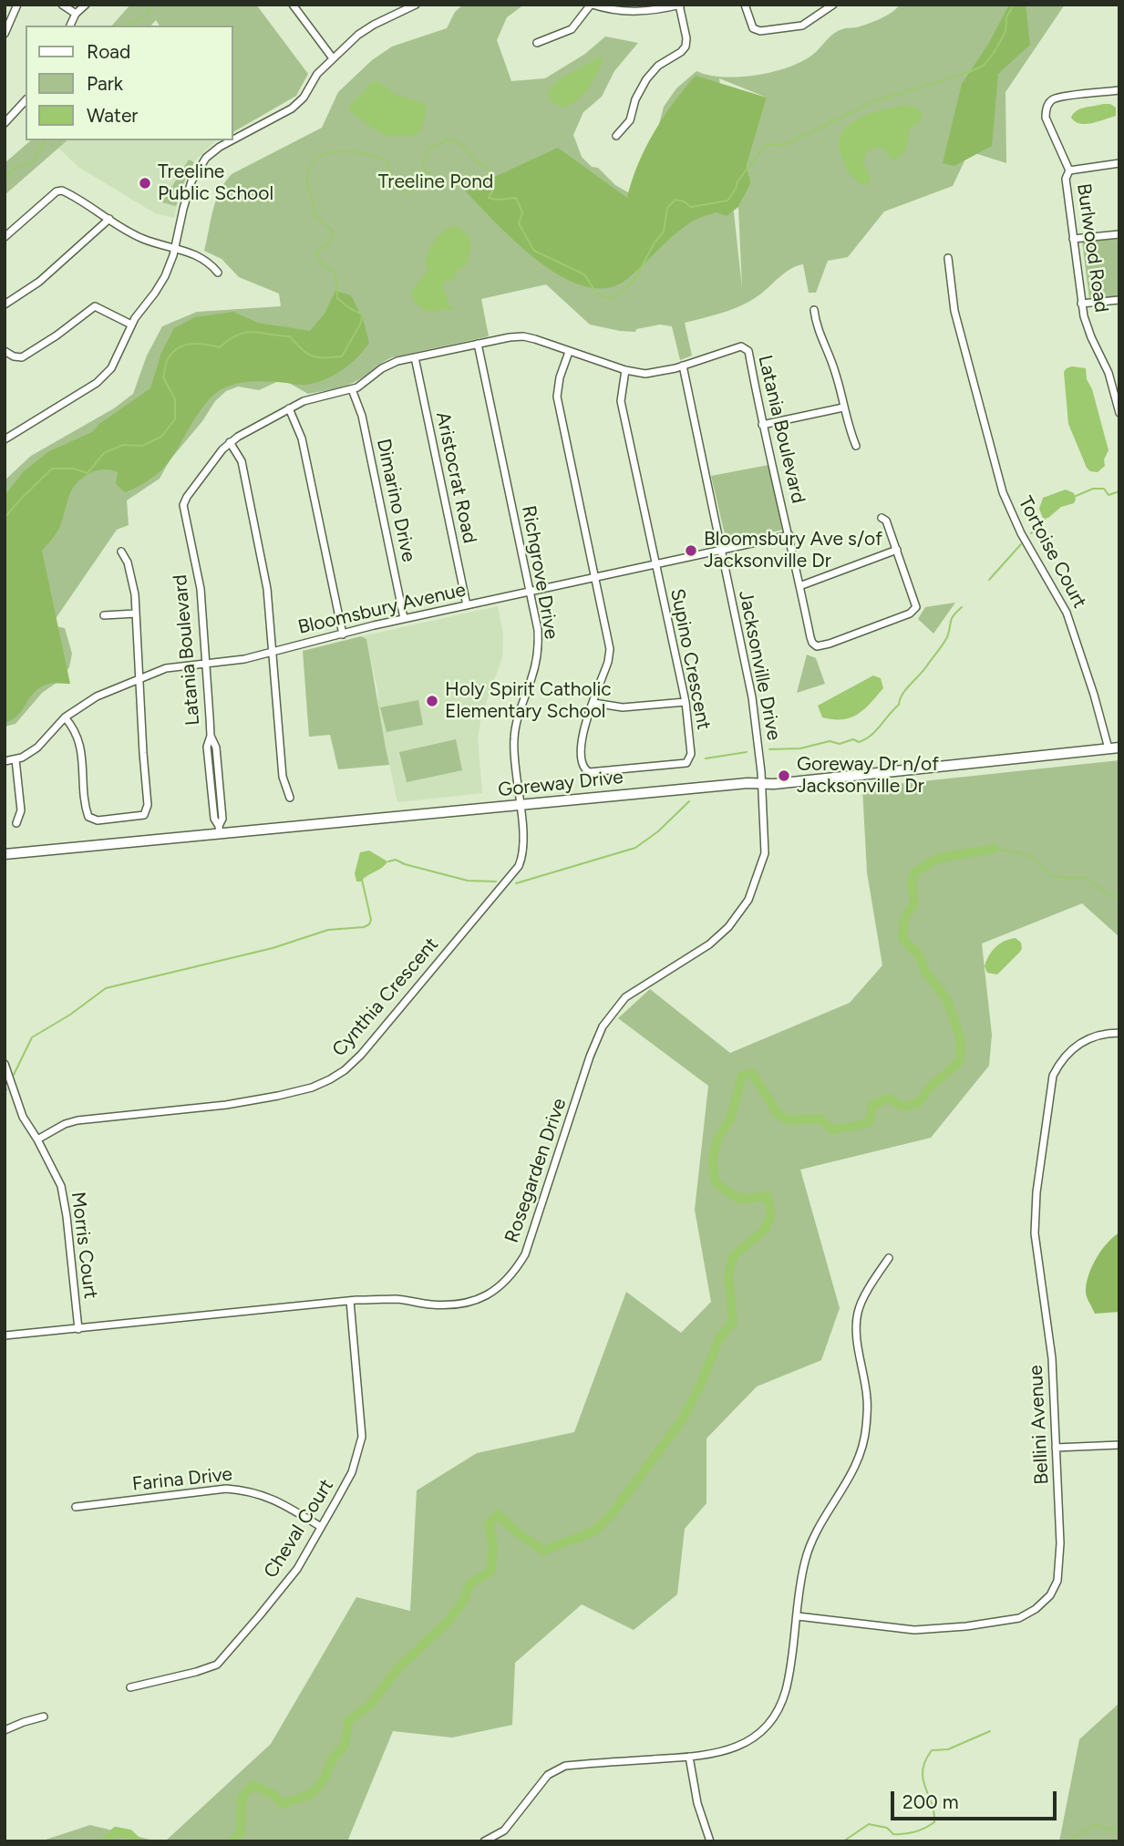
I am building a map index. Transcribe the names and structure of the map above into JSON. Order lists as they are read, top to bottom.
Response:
{
  "streets": {
    "street": [
      "Burlwood Road",
      "Latania Boulevard",
      "Aristocrat Road",
      "Dimarino Drive",
      "Tortoise Court",
      "Richgrove Drive",
      "Bloomsbury Avenue",
      "Supino Crescent",
      "Jacksonville Drive",
      "Goreway Drive",
      "Cynthia Crescent",
      "Rosegarden Drive",
      "Morris Court",
      "Bellini Avenue",
      "Farina Drive",
      "Cheval Court"
    ]
  },
  "crossings": [
    ["Latania Boulevard", "Aristocrat Road"],
    ["Latania Boulevard", "Dimarino Drive"],
    ["Latania Boulevard", "Richgrove Drive"],
    ["Latania Boulevard", "Bloomsbury Avenue"],
    ["Latania Boulevard", "Supino Crescent"],
    ["Latania Boulevard", "Jacksonville Drive"],
    ["Latania Boulevard", "Goreway Drive"],
    ["Aristocrat Road", "Bloomsbury Avenue"],
    ["Dimarino Drive", "Bloomsbury Avenue"],
    ["Tortoise Court", "Goreway Drive"],
    ["Richgrove Drive", "Bloomsbury Avenue"],
    ["Richgrove Drive", "Goreway Drive"],
    ["Richgrove Drive", "Cynthia Crescent"],
    ["Bloomsbury Avenue", "Supino Crescent"],
    ["Bloomsbury Avenue", "Jacksonville Drive"],
    ["Jacksonville Drive", "Goreway Drive"],
    ["Jacksonville Drive", "Rosegarden Drive"],
    ["Goreway Drive", "Cynthia Crescent"],
    ["Goreway Drive", "Rosegarden Drive"],
    ["Cynthia Crescent", "Morris Court"],
    ["Rosegarden Drive", "Morris Court"],
    ["Rosegarden Drive", "Cheval Court"],
    ["Farina Drive", "Cheval Court"]
  ],
  "parks": ["Treeline Pond"],
  "places": [
    "Treeline Public School",
    "Bloomsbury Ave s/of Jacksonville Dr",
    "Holy Spirit Catholic Elementary School",
    "Goreway Dr n/of Jacksonville Dr"
  ],
  "legend": ["Road", "Park", "Water"],
  "scale_bar": "200 m"
}
